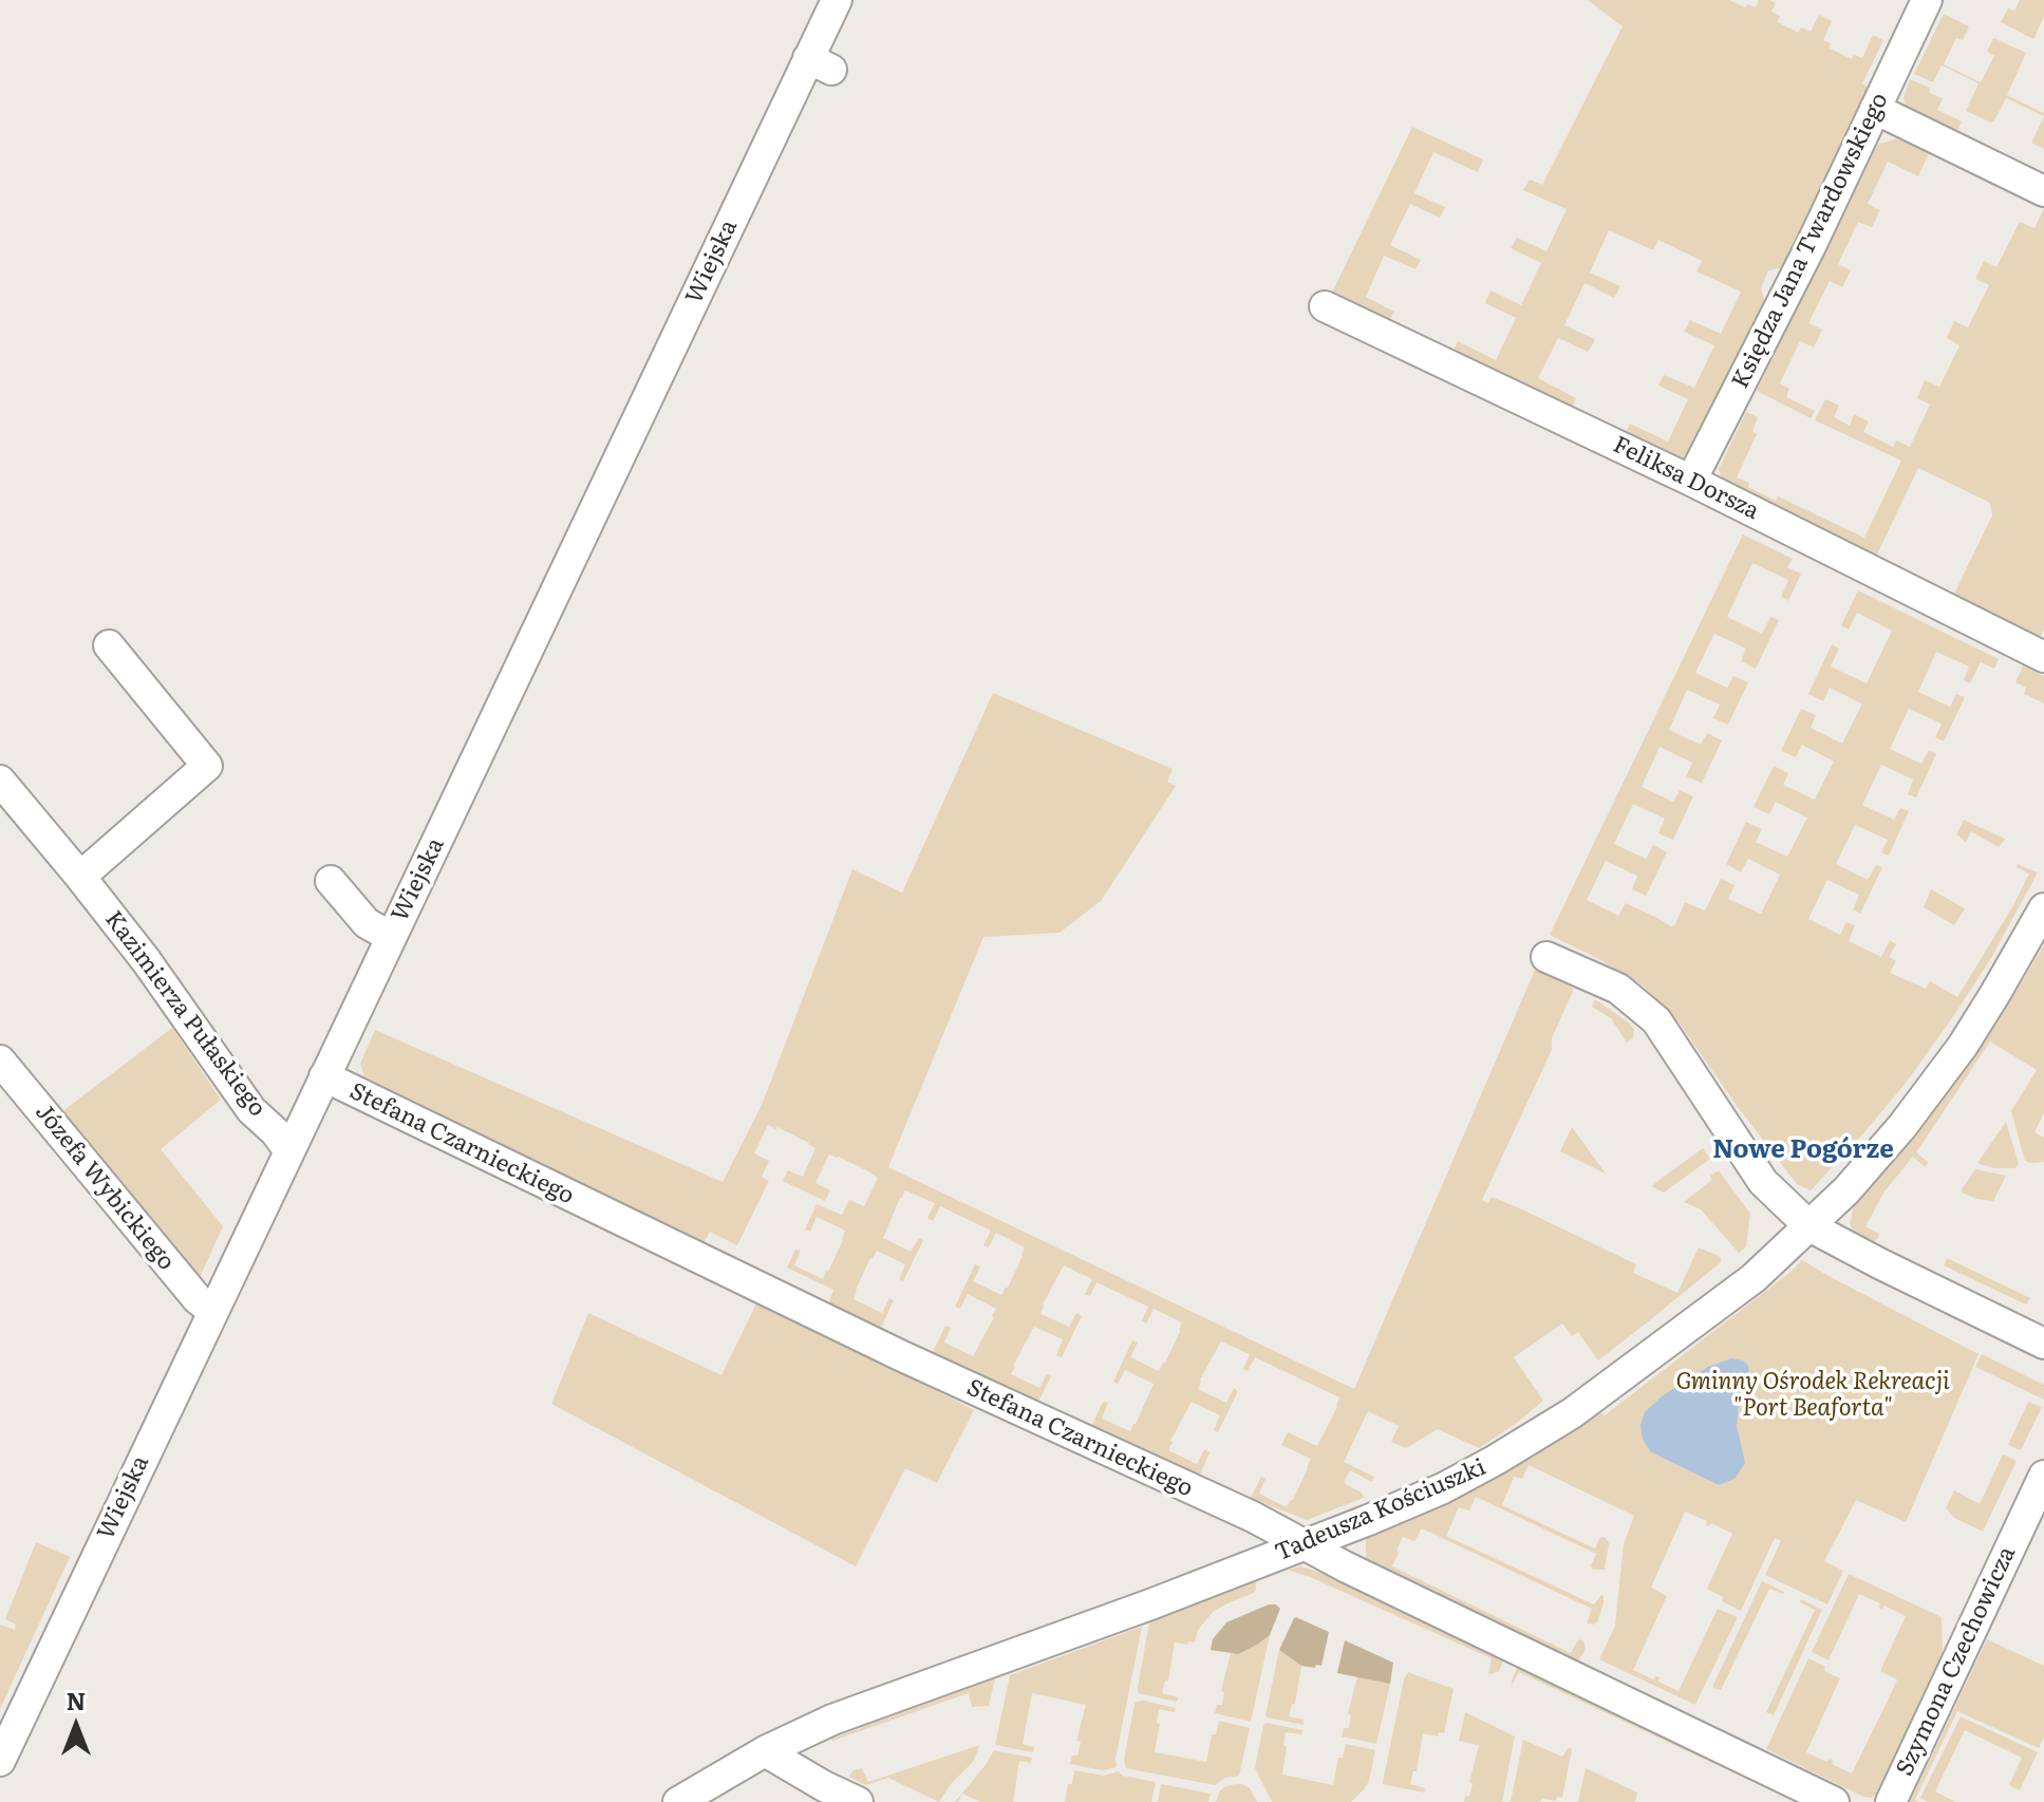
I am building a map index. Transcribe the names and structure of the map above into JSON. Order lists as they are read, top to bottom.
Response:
{
  "streets": {
    "street": [
      "Księdza Jana Twardowskiego",
      "Wiejska",
      "Feliksa Dorsza",
      "Kazimierza Pułaskiego",
      "Stefana Czarnieckiego",
      "Józefa Wybickiego",
      "Tadeusza Kościuszki",
      "Szymona Czechowicza"
    ]
  },
  "crossings": [
    ["Księdza Jana Twardowskiego", "Feliksa Dorsza"],
    ["Wiejska", "Kazimierza Pułaskiego"],
    ["Wiejska", "Stefana Czarnieckiego"],
    ["Wiejska", "Józefa Wybickiego"],
    ["Stefana Czarnieckiego", "Tadeusza Kościuszki"]
  ],
  "districts": ["Nowe Pogórze"],
  "parks": ["Gminny Ośrodek Rekreacji \"Port Beaforta\""],
  "north": "top"
}
